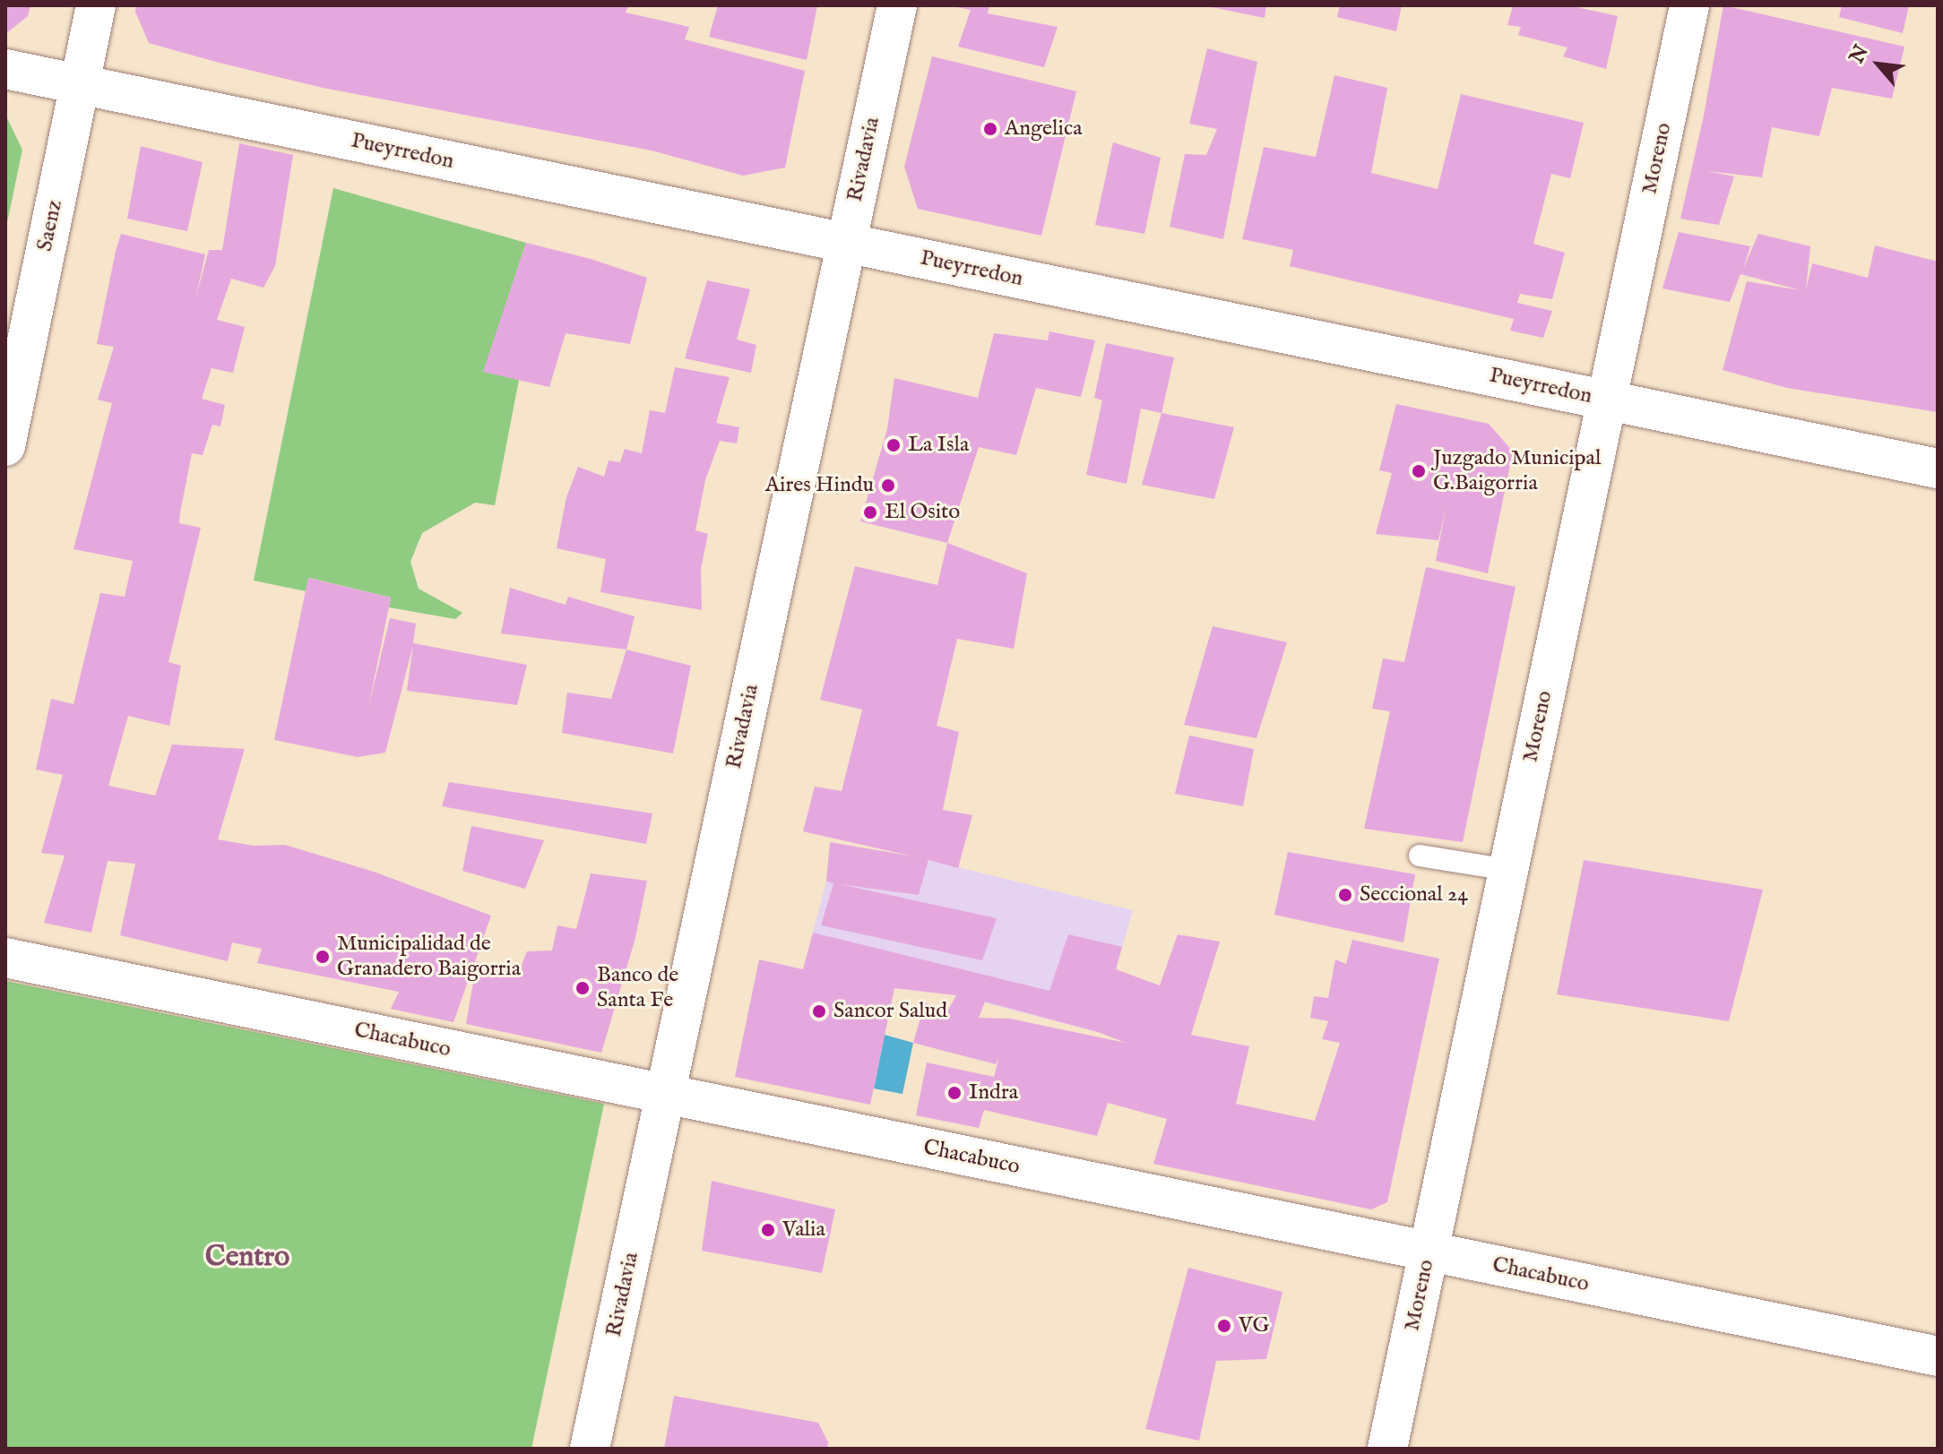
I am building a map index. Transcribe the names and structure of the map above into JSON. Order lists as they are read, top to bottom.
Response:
{
  "streets": {
    "street": [
      "Pueyrredon",
      "Moreno",
      "Rivadavia",
      "Saenz",
      "Chacabuco"
    ]
  },
  "crossings": [
    ["Pueyrredon", "Moreno"],
    ["Pueyrredon", "Rivadavia"],
    ["Pueyrredon", "Saenz"],
    ["Moreno", "Chacabuco"],
    ["Rivadavia", "Chacabuco"]
  ],
  "districts": ["Centro"],
  "places": [
    "Angelica",
    "La Isla",
    "Juzgado Municipal G.Baigorria",
    "Aires Hindu",
    "El Osito",
    "Seccional 24",
    "Municipalidad de Granadero Baigorria",
    "Banco de Santa Fe",
    "Sancor Salud",
    "Indra",
    "Valia",
    "VG"
  ],
  "north": "top left"
}
